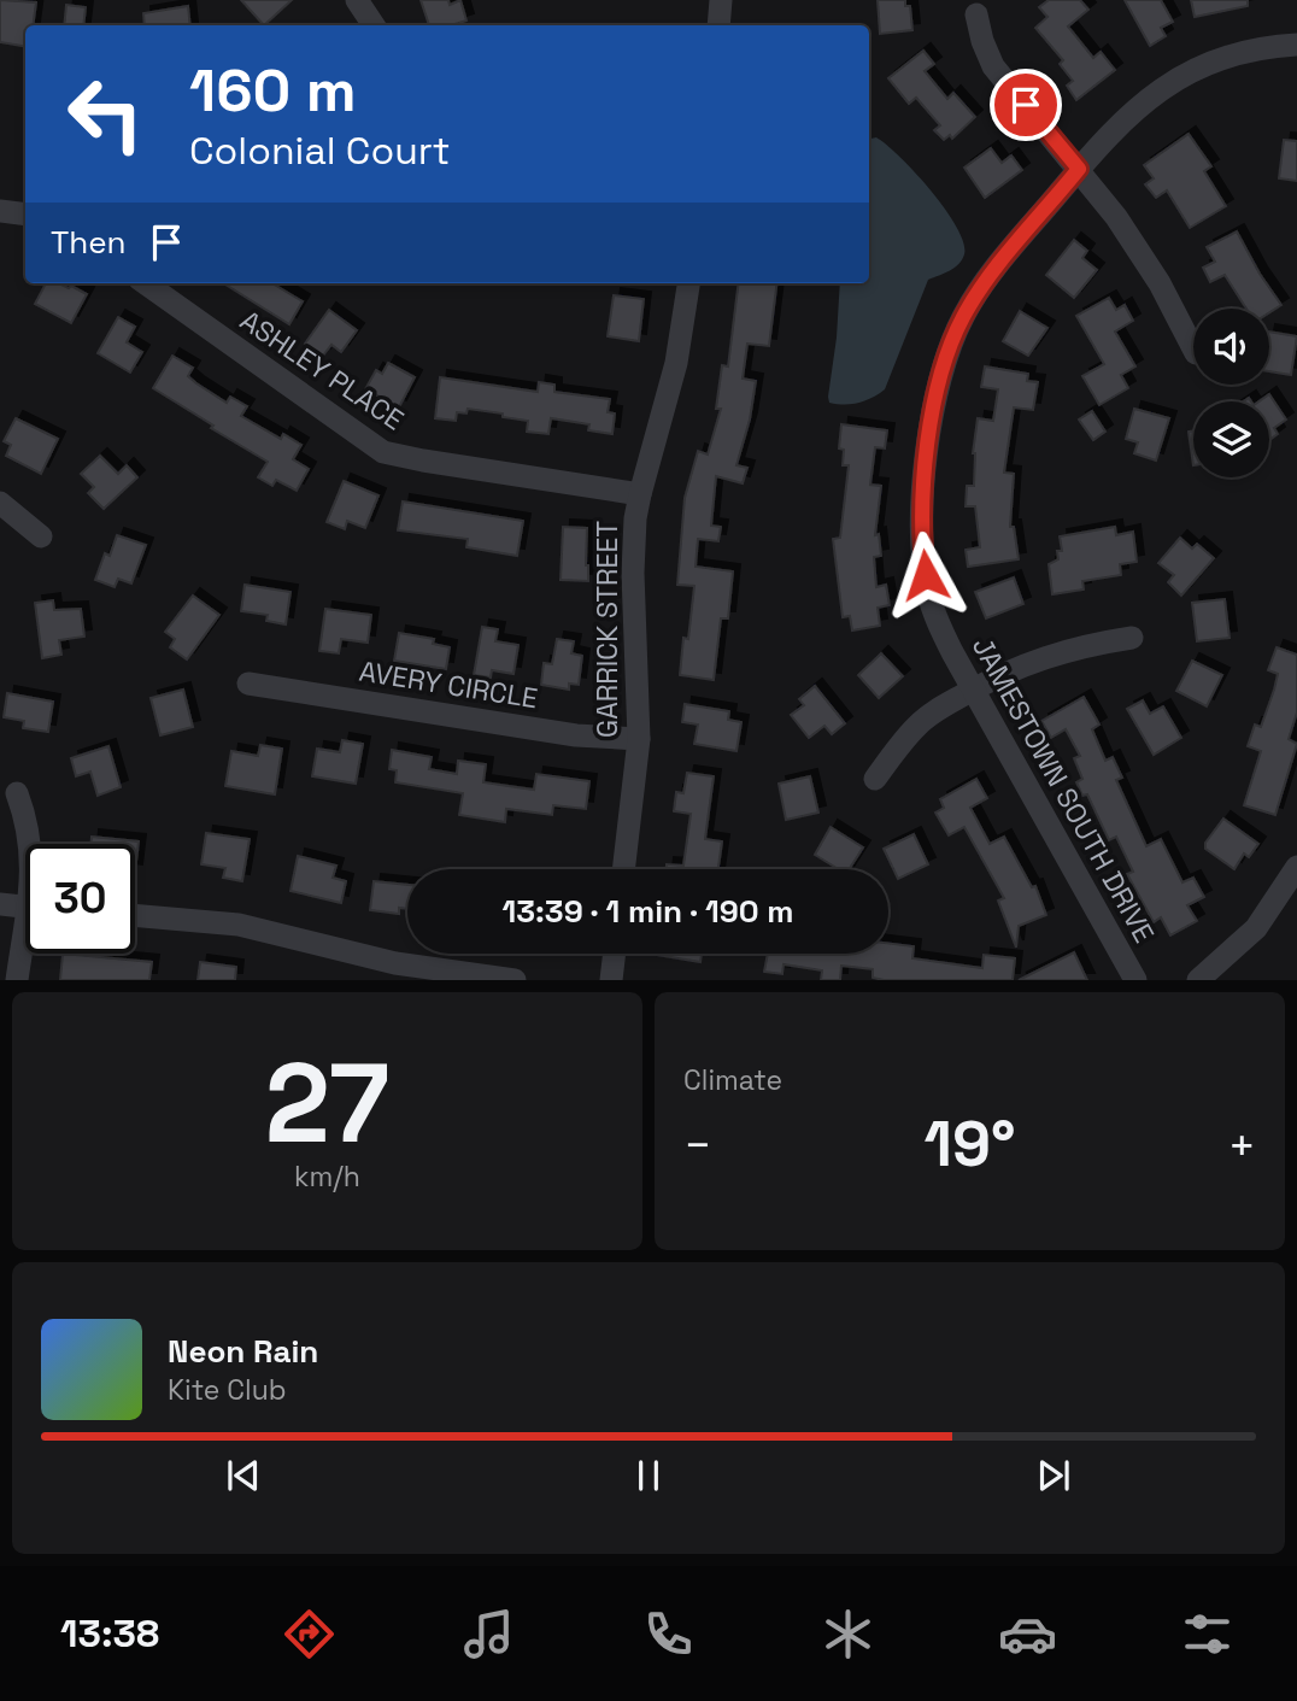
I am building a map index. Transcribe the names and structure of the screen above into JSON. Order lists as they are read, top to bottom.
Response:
{
  "streets": {
    "street": [
      "ASHLEY PLACE",
      "GARRICK STREET",
      "AVERY CIRCLE",
      "JAMESTOWN SOUTH DRIVE"
    ]
  },
  "crossings": [
    ["ASHLEY PLACE", "GARRICK STREET"],
    ["GARRICK STREET", "AVERY CIRCLE"]
  ],
  "page": {
    "turn": ["160 m", "Colonial Court"],
    "then": "Then",
    "limit": "30",
    "trip": "13:39 · 1 min · 190 m",
    "tile": [
      ["27", "km/h"],
      "Climate"
    ],
    "heat": ["−", "19°", "+"],
    "song": ["Neon Rain", "Kite Club"],
    "tabs": "13:38"
  }
}
